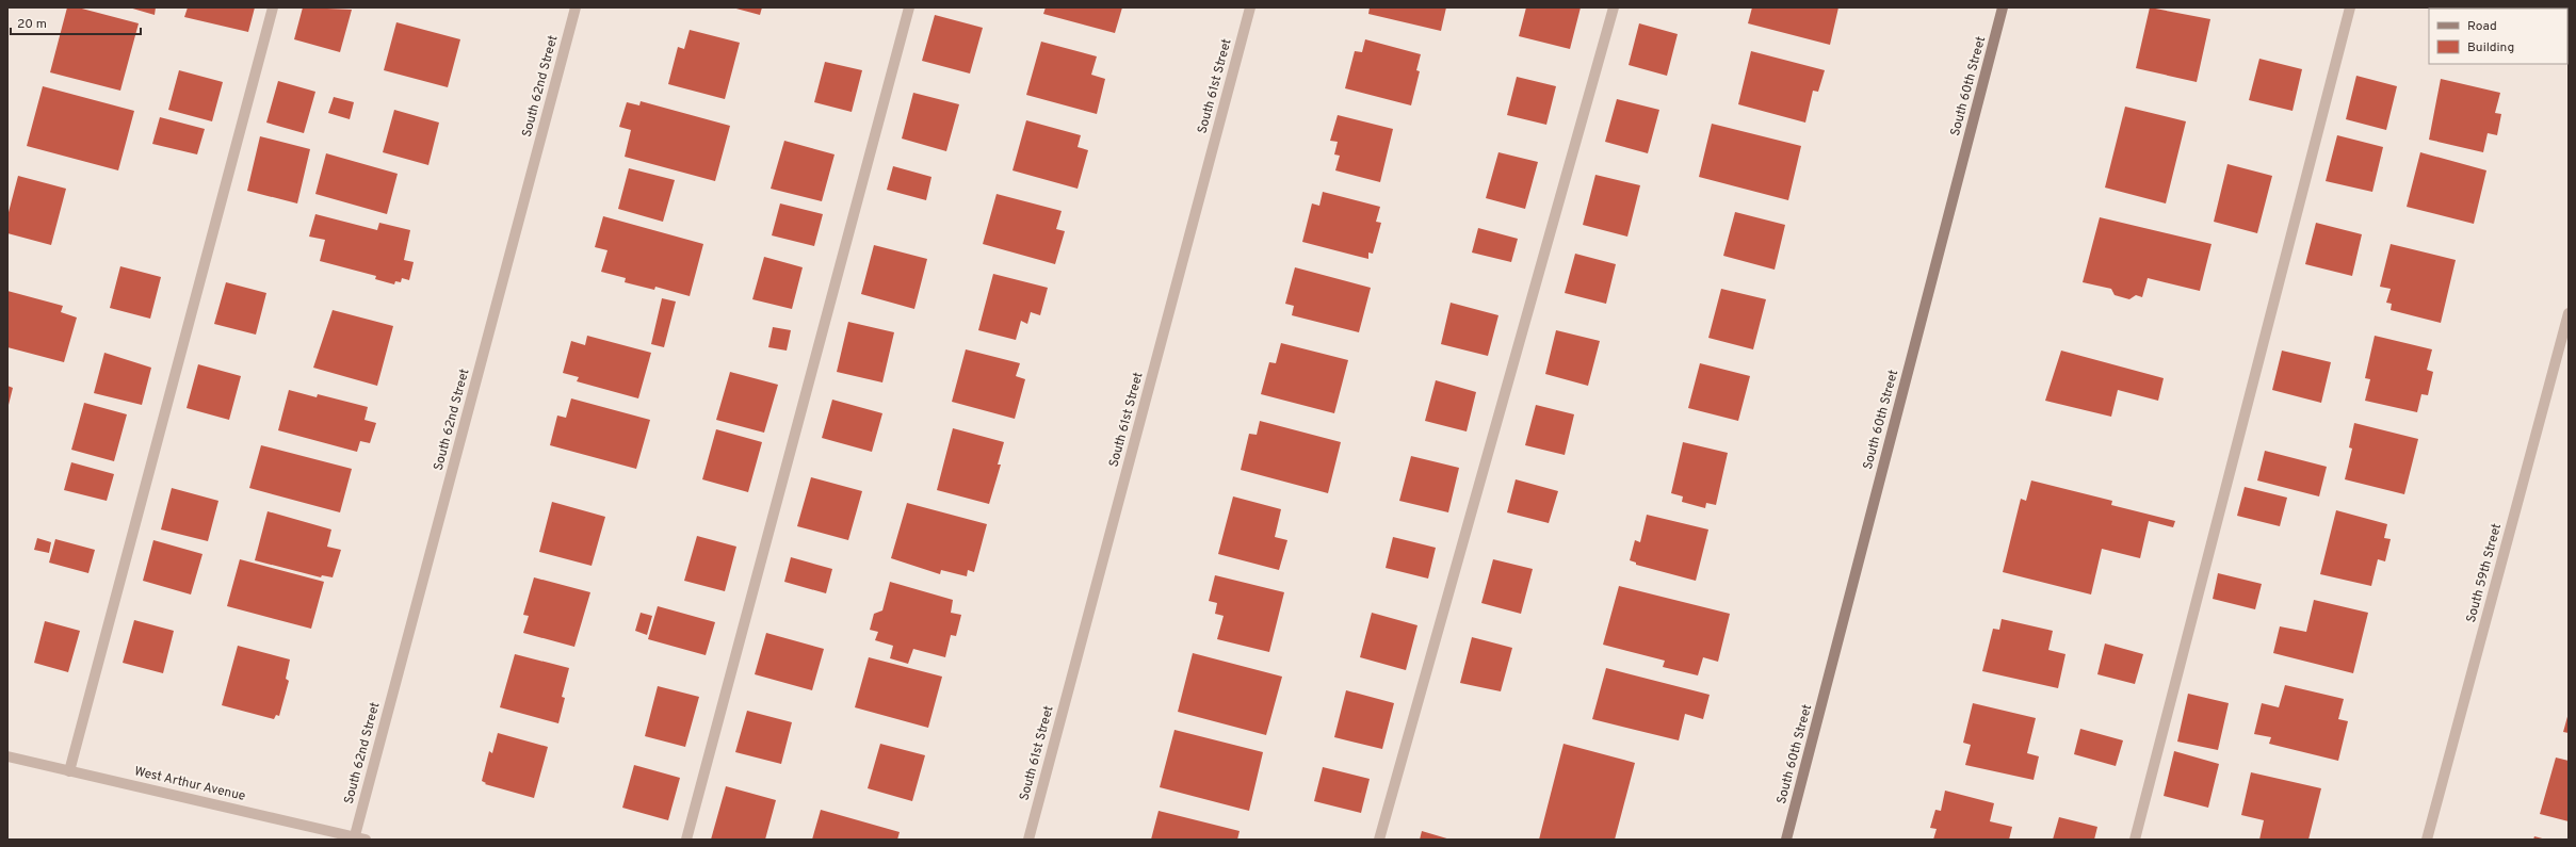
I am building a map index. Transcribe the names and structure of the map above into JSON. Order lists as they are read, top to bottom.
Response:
{
  "streets": {
    "main road": ["South 60th Street"],
    "street": [
      "South 62nd Street",
      "South 61st Street",
      "South 59th Street",
      "West Arthur Avenue"
    ]
  },
  "crossings": [
    ["South 62nd Street", "West Arthur Avenue"]
  ],
  "legend": ["Road", "Building"],
  "scale_bar": "20 m"
}
